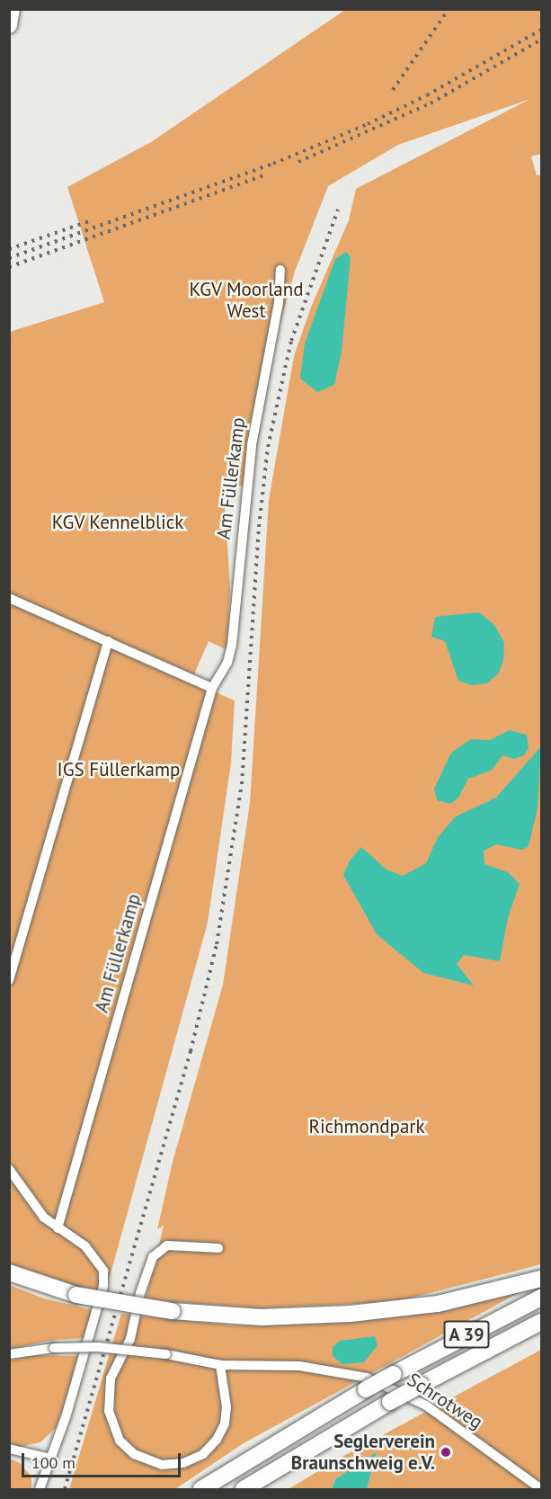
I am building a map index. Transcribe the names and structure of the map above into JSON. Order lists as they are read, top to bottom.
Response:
{
  "streets": {
    "highway": ["A 39"],
    "street": ["Am Füllerkamp", "Schrotweg"]
  },
  "parks": [
    "KGV Moorland West",
    "KGV Kennelblick",
    "IGS Füllerkamp",
    "Richmondpark"
  ],
  "places": ["Seglerverein Braunschweig e.V."],
  "scale_bar": "100 m"
}
